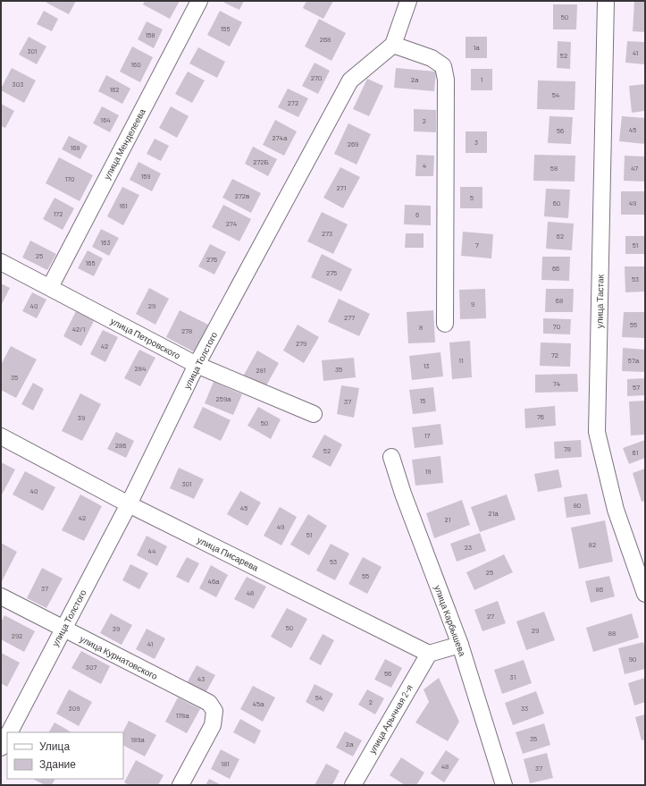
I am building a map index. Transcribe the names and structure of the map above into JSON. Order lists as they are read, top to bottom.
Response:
{
  "streets": {
    "street": [
      "улица Менделеева",
      "улица Тастак",
      "улица Петровского",
      "улица Толстого",
      "улица Писарева",
      "улица Карбышева",
      "улица Курнатовского",
      "улица Арычная 2-я"
    ]
  },
  "crossings": [
    ["улица Менделеева", "улица Петровского"],
    ["улица Петровского", "улица Толстого"],
    ["улица Толстого", "улица Писарева"],
    ["улица Толстого", "улица Курнатовского"],
    ["улица Писарева", "улица Арычная 2-я"]
  ],
  "house_numbers": [
    "50",
    "155",
    "158",
    "268",
    "1а",
    "301",
    "41",
    "52",
    "160",
    "270",
    "2а",
    "1",
    "303",
    "162",
    "54",
    "272",
    "164",
    "2",
    "45",
    "56",
    "274а",
    "3",
    "269",
    "168",
    "272Б",
    "4",
    "58",
    "47",
    "159",
    "170",
    "271",
    "272в",
    "5",
    "60",
    "49",
    "161",
    "172",
    "6",
    "274",
    "273",
    "62",
    "163",
    "7",
    "51",
    "25",
    "276",
    "165",
    "66",
    "275",
    "53",
    "68",
    "9",
    "40",
    "29",
    "277",
    "55",
    "70",
    "8",
    "42/1",
    "278",
    "279",
    "42",
    "72",
    "11",
    "57а",
    "13",
    "284",
    "35",
    "281",
    "35",
    "74",
    "57",
    "259а",
    "15",
    "37",
    "76",
    "39",
    "50",
    "17",
    "286",
    "78",
    "52",
    "61",
    "19",
    "301",
    "40",
    "80",
    "45",
    "21а",
    "42",
    "21",
    "49",
    "51",
    "82",
    "23",
    "44",
    "53",
    "25",
    "55",
    "46а",
    "37",
    "86",
    "48",
    "27",
    "50",
    "39",
    "29",
    "88",
    "292",
    "41",
    "90",
    "307",
    "56",
    "31",
    "43",
    "54",
    "2",
    "45а",
    "309",
    "33",
    "178а",
    "35",
    "189а",
    "2а",
    "181",
    "48",
    "37"
  ],
  "legend": ["Улица", "Здание"]
}
